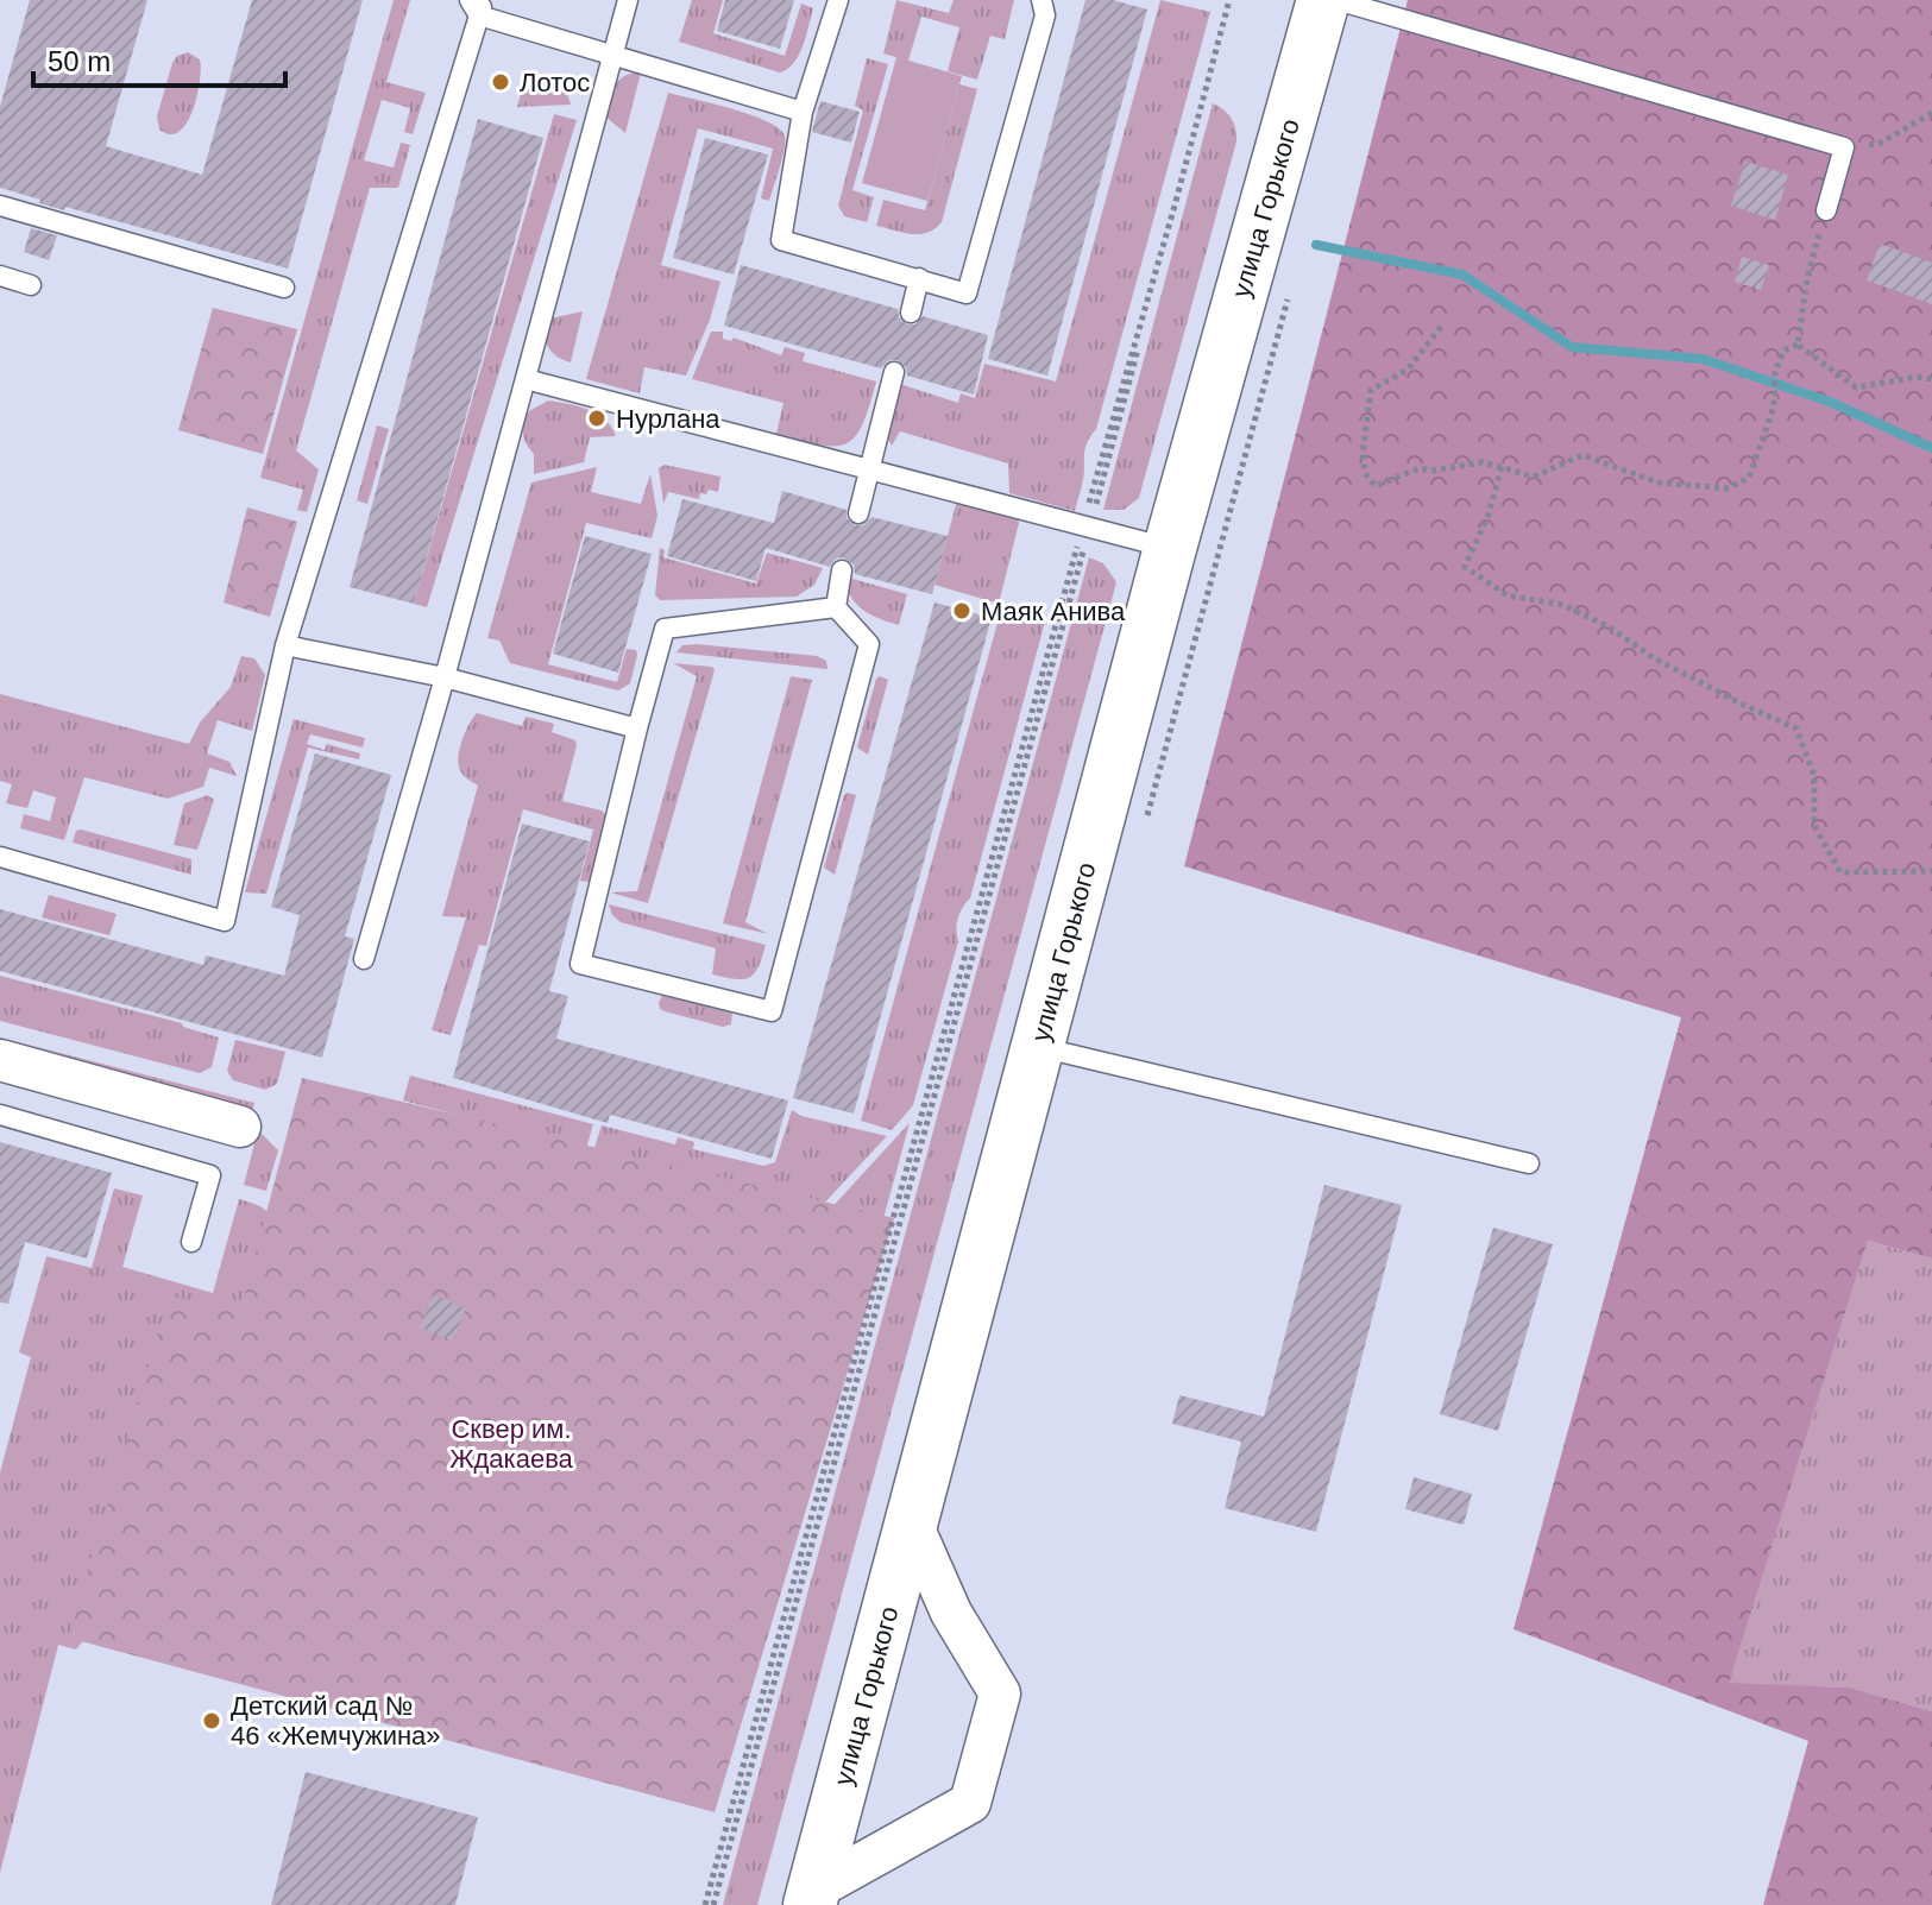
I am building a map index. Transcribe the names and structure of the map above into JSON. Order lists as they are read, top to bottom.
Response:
{
  "streets": {
    "main road": ["улица Горького"]
  },
  "parks": ["Сквер им. Ждакаева"],
  "places": [
    "Лотос",
    "Нурлана",
    "Маяк Анива",
    "Детский сад № 46 «Жемчужина»"
  ],
  "scale_bar": "50 m"
}
